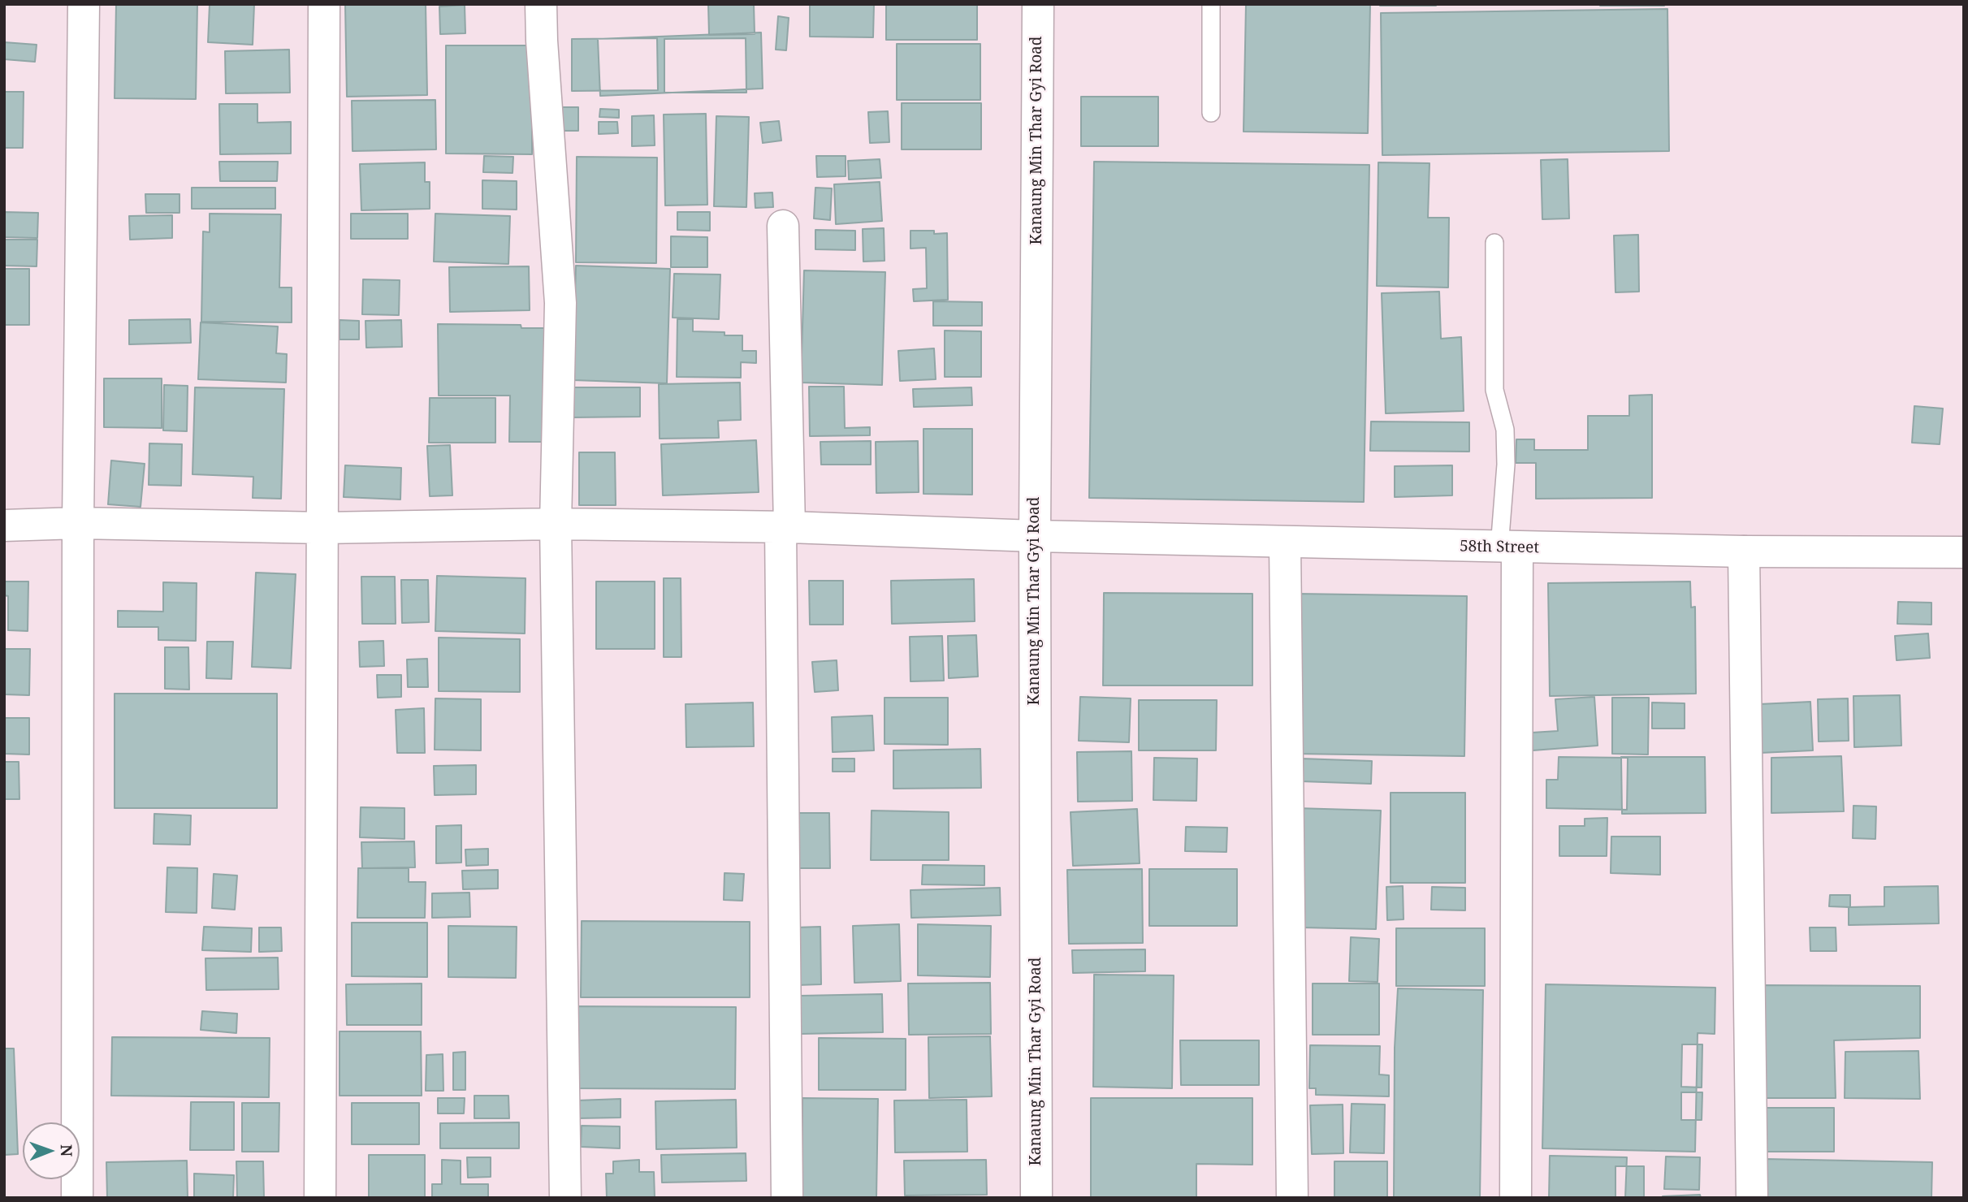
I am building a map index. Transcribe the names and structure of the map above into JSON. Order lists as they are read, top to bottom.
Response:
{
  "streets": {
    "street": ["Kanaung Min Thar Gyi Road", "58th Street"]
  },
  "crossings": [
    ["Kanaung Min Thar Gyi Road", "58th Street"]
  ],
  "north": "right"
}
